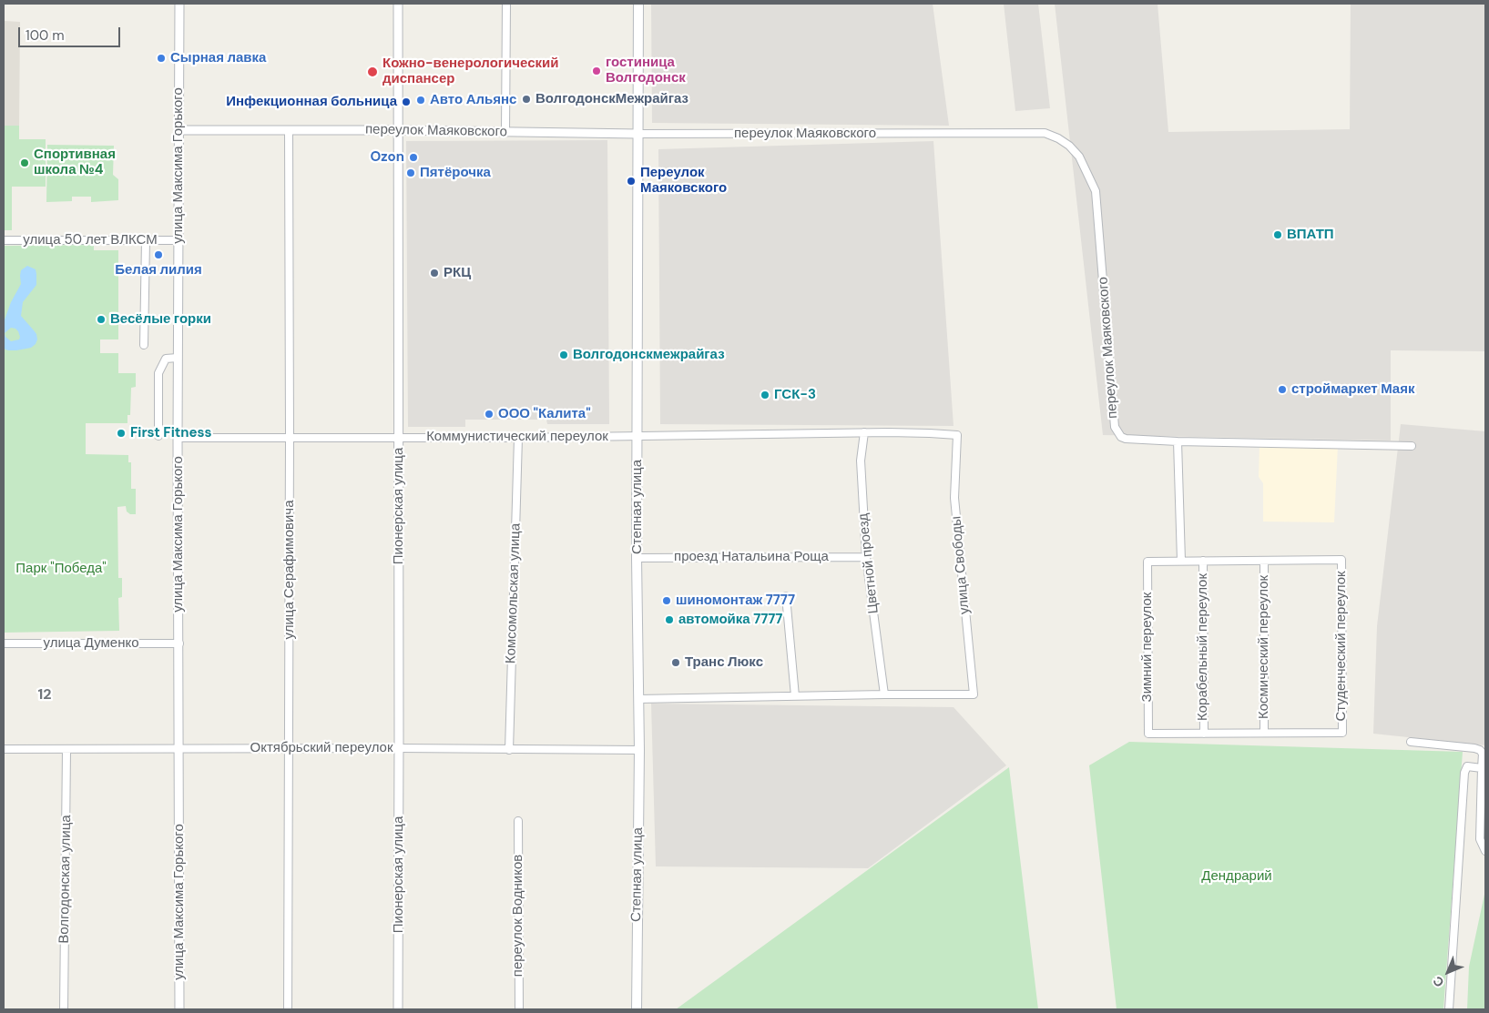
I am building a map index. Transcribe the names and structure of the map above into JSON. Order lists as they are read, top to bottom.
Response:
{
  "streets": {
    "main road": ["Степная улица"],
    "street": [
      "переулок Маяковского",
      "улица Максима Горького",
      "улица 50 лет ВЛКСМ",
      "Коммунистический переулок",
      "Пионерская улица",
      "проезд Натальина Роща",
      "Цветной проезд",
      "улица Свободы",
      "улица Серафимовича",
      "Комсомольская улица",
      "улица Думенко",
      "Студенческий переулок",
      "Зимний переулок",
      "Корабельный переулок",
      "Космический переулок",
      "Октябрьский переулок",
      "Волгодонская улица",
      "переулок Водников"
    ]
  },
  "crossings": [
    ["переулок Маяковского", "улица Максима Горького"],
    ["переулок Маяковского", "Пионерская улица"],
    ["переулок Маяковского", "Степная улица"],
    ["переулок Маяковского", "улица Серафимовича"],
    ["улица Максима Горького", "улица 50 лет ВЛКСМ"],
    ["улица Максима Горького", "Коммунистический переулок"],
    ["улица Максима Горького", "улица Думенко"],
    ["улица Максима Горького", "Октябрьский переулок"],
    ["Коммунистический переулок", "Пионерская улица"],
    ["Коммунистический переулок", "Степная улица"],
    ["Коммунистический переулок", "Цветной проезд"],
    ["Коммунистический переулок", "улица Свободы"],
    ["Коммунистический переулок", "улица Серафимовича"],
    ["Коммунистический переулок", "Комсомольская улица"],
    ["Пионерская улица", "Октябрьский переулок"],
    ["Степная улица", "проезд Натальина Роща"],
    ["Степная улица", "Октябрьский переулок"],
    ["проезд Натальина Роща", "Цветной проезд"],
    ["Цветной проезд", "улица Свободы"],
    ["улица Серафимовича", "Октябрьский переулок"],
    ["Комсомольская улица", "Октябрьский переулок"],
    ["Студенческий переулок", "Космический переулок"],
    ["Зимний переулок", "Корабельный переулок"],
    ["Октябрьский переулок", "Волгодонская улица"]
  ],
  "districts": ["12"],
  "parks": ["Парк \"Победа\"", "Дендрарий"],
  "places": [
    "Сырная лавка",
    "гостиница Волгодонск",
    "Кожно-венерологический диспансер",
    "ВолгодонскМежрайгаз",
    "Авто Альянс",
    "Инфекционная больница",
    "Ozon",
    "Спортивная школа №4",
    "Пятёрочка",
    "Переулок Маяковского",
    "ВПАТП",
    "Белая лилия",
    "РКЦ",
    "Весёлые горки",
    "Волгодонскмежрайгаз",
    "строймаркет Маяк",
    "ГСК-3",
    "ООО \"Калита\"",
    "First Fitness",
    "шиномонтаж 7777",
    "автомойка 7777",
    "Транс Люкс"
  ],
  "scale_bar": "100 m",
  "north": "bottom left"
}
